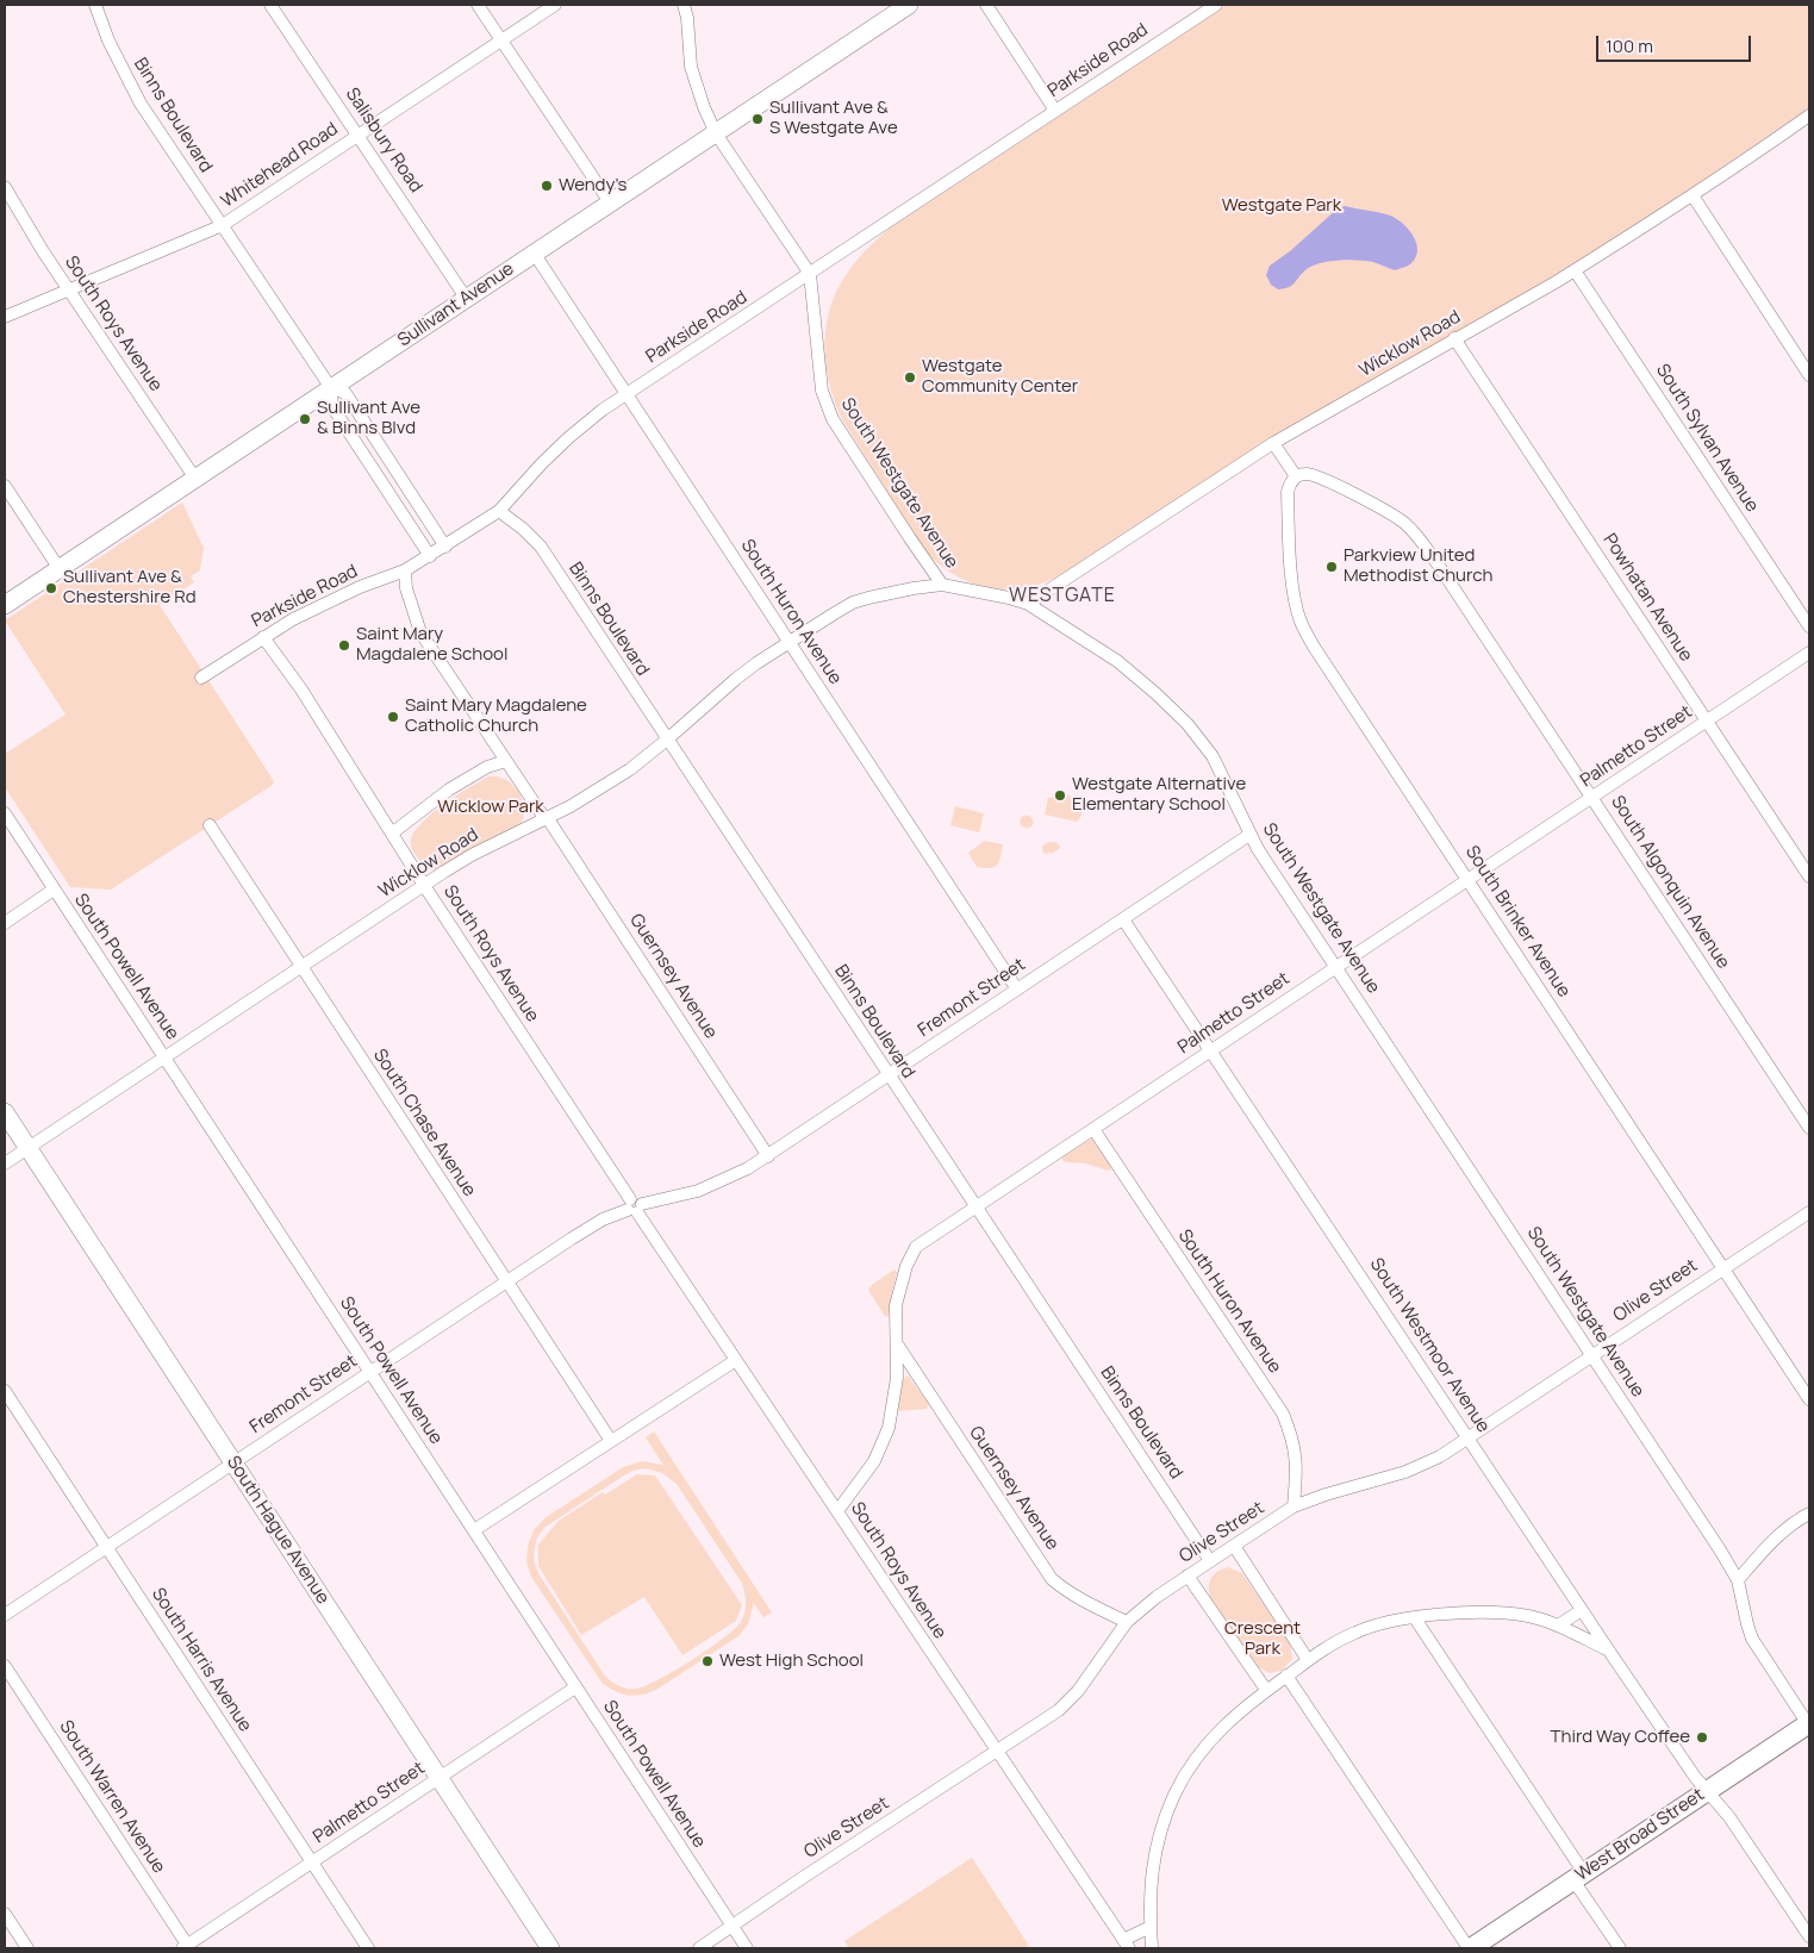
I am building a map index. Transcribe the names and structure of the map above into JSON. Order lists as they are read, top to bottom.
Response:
{
  "streets": {
    "main road": ["Sullivant Avenue", "South Hague Avenue", "West Broad Street"],
    "street": [
      "Parkside Road",
      "Binns Boulevard",
      "Salisbury Road",
      "Whitehead Road",
      "South Roys Avenue",
      "Wicklow Road",
      "South Sylvan Avenue",
      "South Westgate Avenue",
      "Powhatan Avenue",
      "South Huron Avenue",
      "Palmetto Street",
      "South Algonquin Avenue",
      "South Brinker Avenue",
      "South Powell Avenue",
      "Guernsey Avenue",
      "Fremont Street",
      "South Chase Avenue",
      "Olive Street",
      "South Westmoor Avenue",
      "South Harris Avenue",
      "South Warren Avenue"
    ]
  },
  "crossings": [
    ["Parkside Road", "Binns Boulevard"],
    ["Parkside Road", "South Roys Avenue"],
    ["Parkside Road", "South Westgate Avenue"],
    ["Parkside Road", "South Huron Avenue"],
    ["Parkside Road", "Guernsey Avenue"],
    ["Binns Boulevard", "Whitehead Road"],
    ["Binns Boulevard", "Sullivant Avenue"],
    ["Binns Boulevard", "Wicklow Road"],
    ["Binns Boulevard", "Palmetto Street"],
    ["Binns Boulevard", "Fremont Street"],
    ["Binns Boulevard", "Olive Street"],
    ["Salisbury Road", "Whitehead Road"],
    ["Salisbury Road", "Sullivant Avenue"],
    ["Whitehead Road", "South Roys Avenue"],
    ["Sullivant Avenue", "South Roys Avenue"],
    ["Sullivant Avenue", "South Westgate Avenue"],
    ["Sullivant Avenue", "South Huron Avenue"],
    ["South Roys Avenue", "Wicklow Road"],
    ["South Roys Avenue", "Palmetto Street"],
    ["South Roys Avenue", "Fremont Street"],
    ["South Roys Avenue", "Olive Street"],
    ["Wicklow Road", "South Sylvan Avenue"],
    ["Wicklow Road", "South Westgate Avenue"],
    ["Wicklow Road", "Powhatan Avenue"],
    ["Wicklow Road", "South Huron Avenue"],
    ["Wicklow Road", "South Powell Avenue"],
    ["Wicklow Road", "Guernsey Avenue"],
    ["Wicklow Road", "South Chase Avenue"],
    ["Wicklow Road", "South Hague Avenue"],
    ["South Westgate Avenue", "Palmetto Street"],
    ["South Westgate Avenue", "Fremont Street"],
    ["South Westgate Avenue", "Olive Street"],
    ["South Westgate Avenue", "West Broad Street"],
    ["Powhatan Avenue", "Palmetto Street"],
    ["South Huron Avenue", "Palmetto Street"],
    ["South Huron Avenue", "Fremont Street"],
    ["South Huron Avenue", "Olive Street"],
    ["Palmetto Street", "South Algonquin Avenue"],
    ["Palmetto Street", "South Brinker Avenue"],
    ["Palmetto Street", "South Powell Avenue"],
    ["Palmetto Street", "Guernsey Avenue"],
    ["Palmetto Street", "South Westmoor Avenue"],
    ["Palmetto Street", "South Hague Avenue"],
    ["Palmetto Street", "South Harris Avenue"],
    ["Palmetto Street", "South Warren Avenue"],
    ["South Algonquin Avenue", "South Brinker Avenue"],
    ["South Brinker Avenue", "Olive Street"],
    ["South Powell Avenue", "Fremont Street"],
    ["South Powell Avenue", "Olive Street"],
    ["Guernsey Avenue", "Fremont Street"],
    ["Guernsey Avenue", "Olive Street"],
    ["Fremont Street", "South Chase Avenue"],
    ["Fremont Street", "South Westmoor Avenue"],
    ["Fremont Street", "South Hague Avenue"],
    ["Fremont Street", "South Harris Avenue"],
    ["Olive Street", "South Westmoor Avenue"],
    ["South Westmoor Avenue", "West Broad Street"]
  ],
  "districts": ["WESTGATE"],
  "parks": ["Westgate Park", "Wicklow Park", "Crescent Park"],
  "places": [
    "Sullivant Ave & S Westgate Ave",
    "Wendy’s",
    "Westgate Community Center",
    "Sullivant Ave & Binns Blvd",
    "Parkview United Methodist Church",
    "Sullivant Ave & Chestershire Rd",
    "Saint Mary Magdalene School",
    "Saint Mary Magdalene Catholic Church",
    "Westgate Alternative Elementary School",
    "West High School",
    "Third Way Coffee"
  ],
  "scale_bar": "100 m"
}
